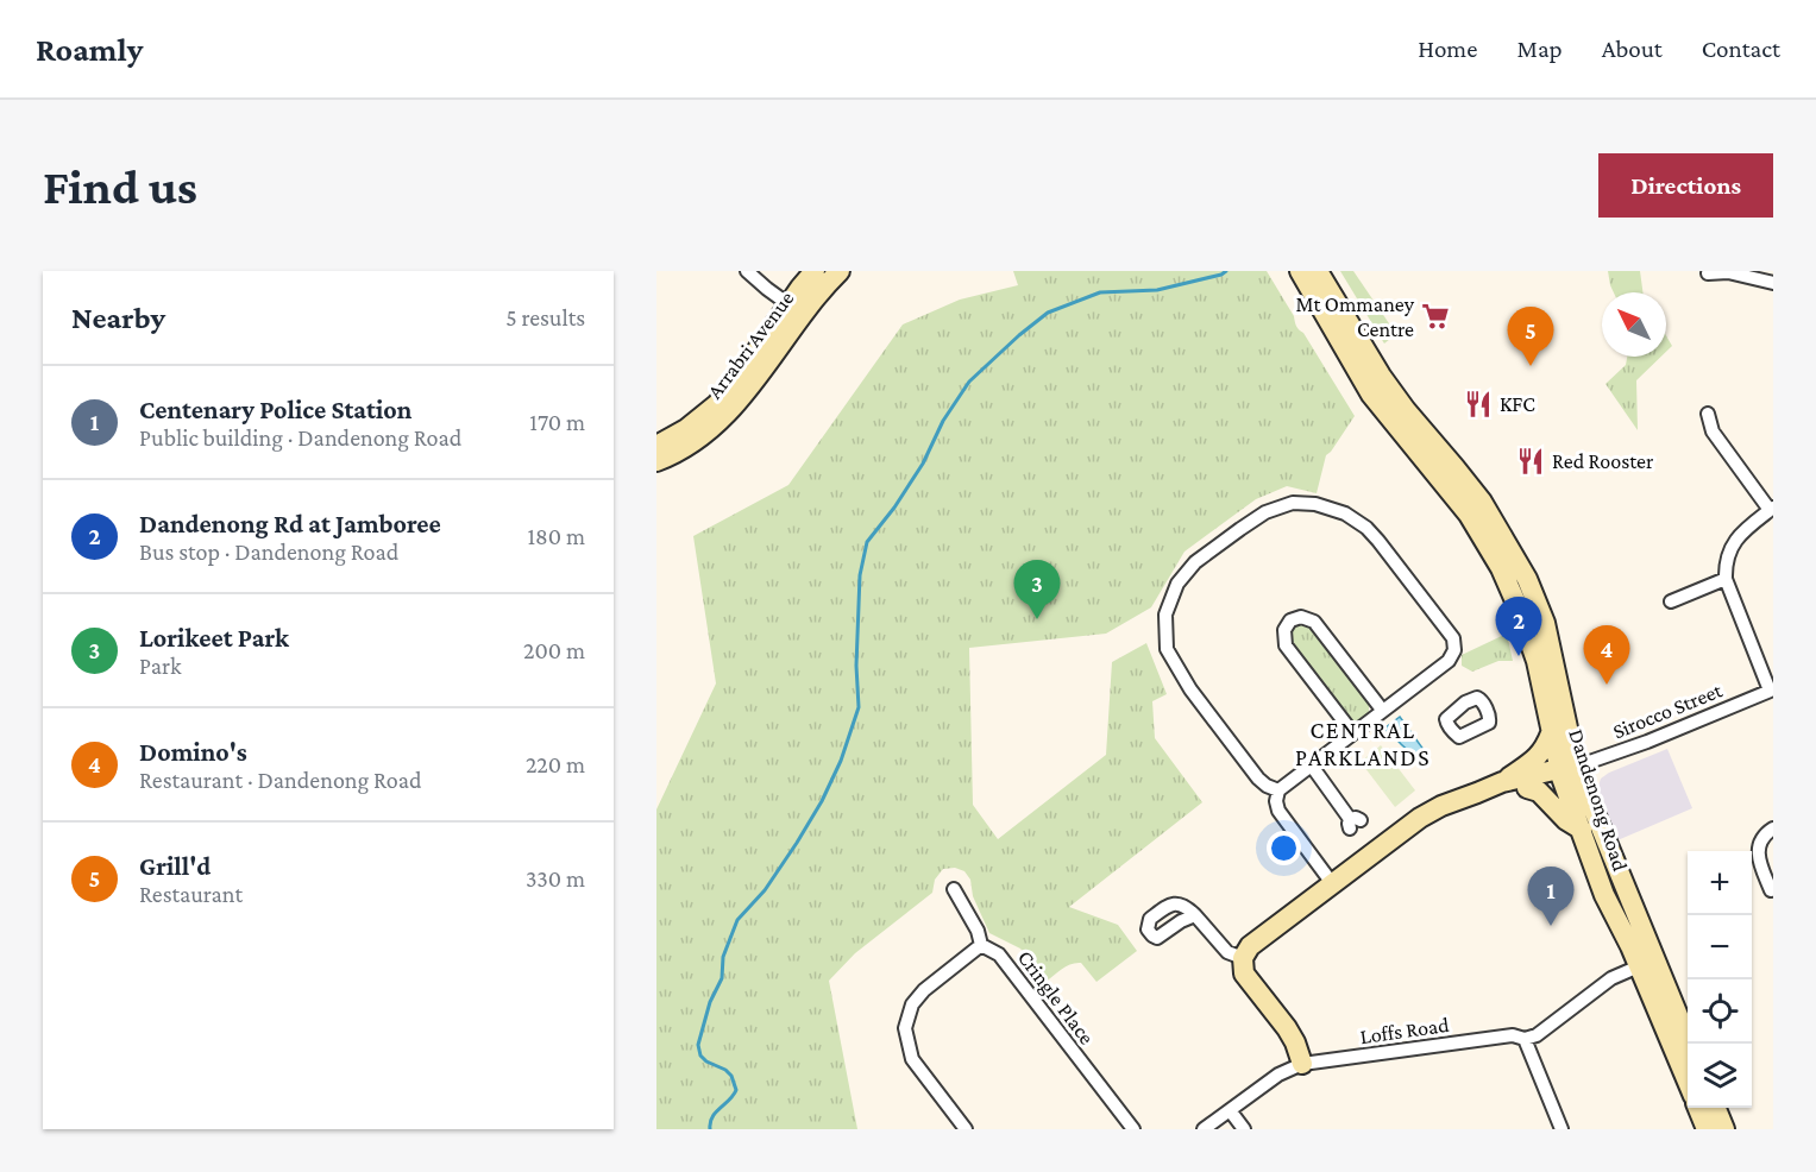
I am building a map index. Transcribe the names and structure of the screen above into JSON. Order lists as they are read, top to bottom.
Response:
{
  "streets": {
    "main road": ["Arrabri Avenue", "Dandenong Road"],
    "street": ["Sirocco Street", "Cringle Place", "Loffs Road"]
  },
  "crossings": [
    ["Sirocco Street", "Dandenong Road"]
  ],
  "districts": ["CENTRAL PARKLANDS"],
  "places": {
    "supermarket": ["Mt Ommaney Centre"],
    "restaurant": ["KFC", "Red Rooster"]
  },
  "north": "top left",
  "page": {
    "header": "Roamly",
    "nav": [
      "Home",
      "Map",
      "About",
      "Contact"
    ],
    "buttons": "Directions",
    "title": "Find us",
    "heading": ["Nearby", "5 results"],
    "pins": [
      "5",
      "3",
      "2",
      "4",
      "1"
    ],
    "list": [
      {
        "mark": "1",
        "name": "Centenary Police Station",
        "note": "Public building · Dandenong Road",
        "value": "170 m"
      },
      {
        "mark": "2",
        "name": "Dandenong Rd at Jamboree",
        "note": "Bus stop · Dandenong Road",
        "value": "180 m"
      },
      {
        "mark": "3",
        "name": "Lorikeet Park",
        "note": "Park",
        "value": "200 m"
      },
      {
        "mark": "4",
        "name": "Domino's",
        "note": "Restaurant · Dandenong Road",
        "value": "220 m"
      },
      {
        "mark": "5",
        "name": "Grill'd",
        "note": "Restaurant",
        "value": "330 m"
      }
    ],
    "map_buttons": ["+", "−"]
  }
}
